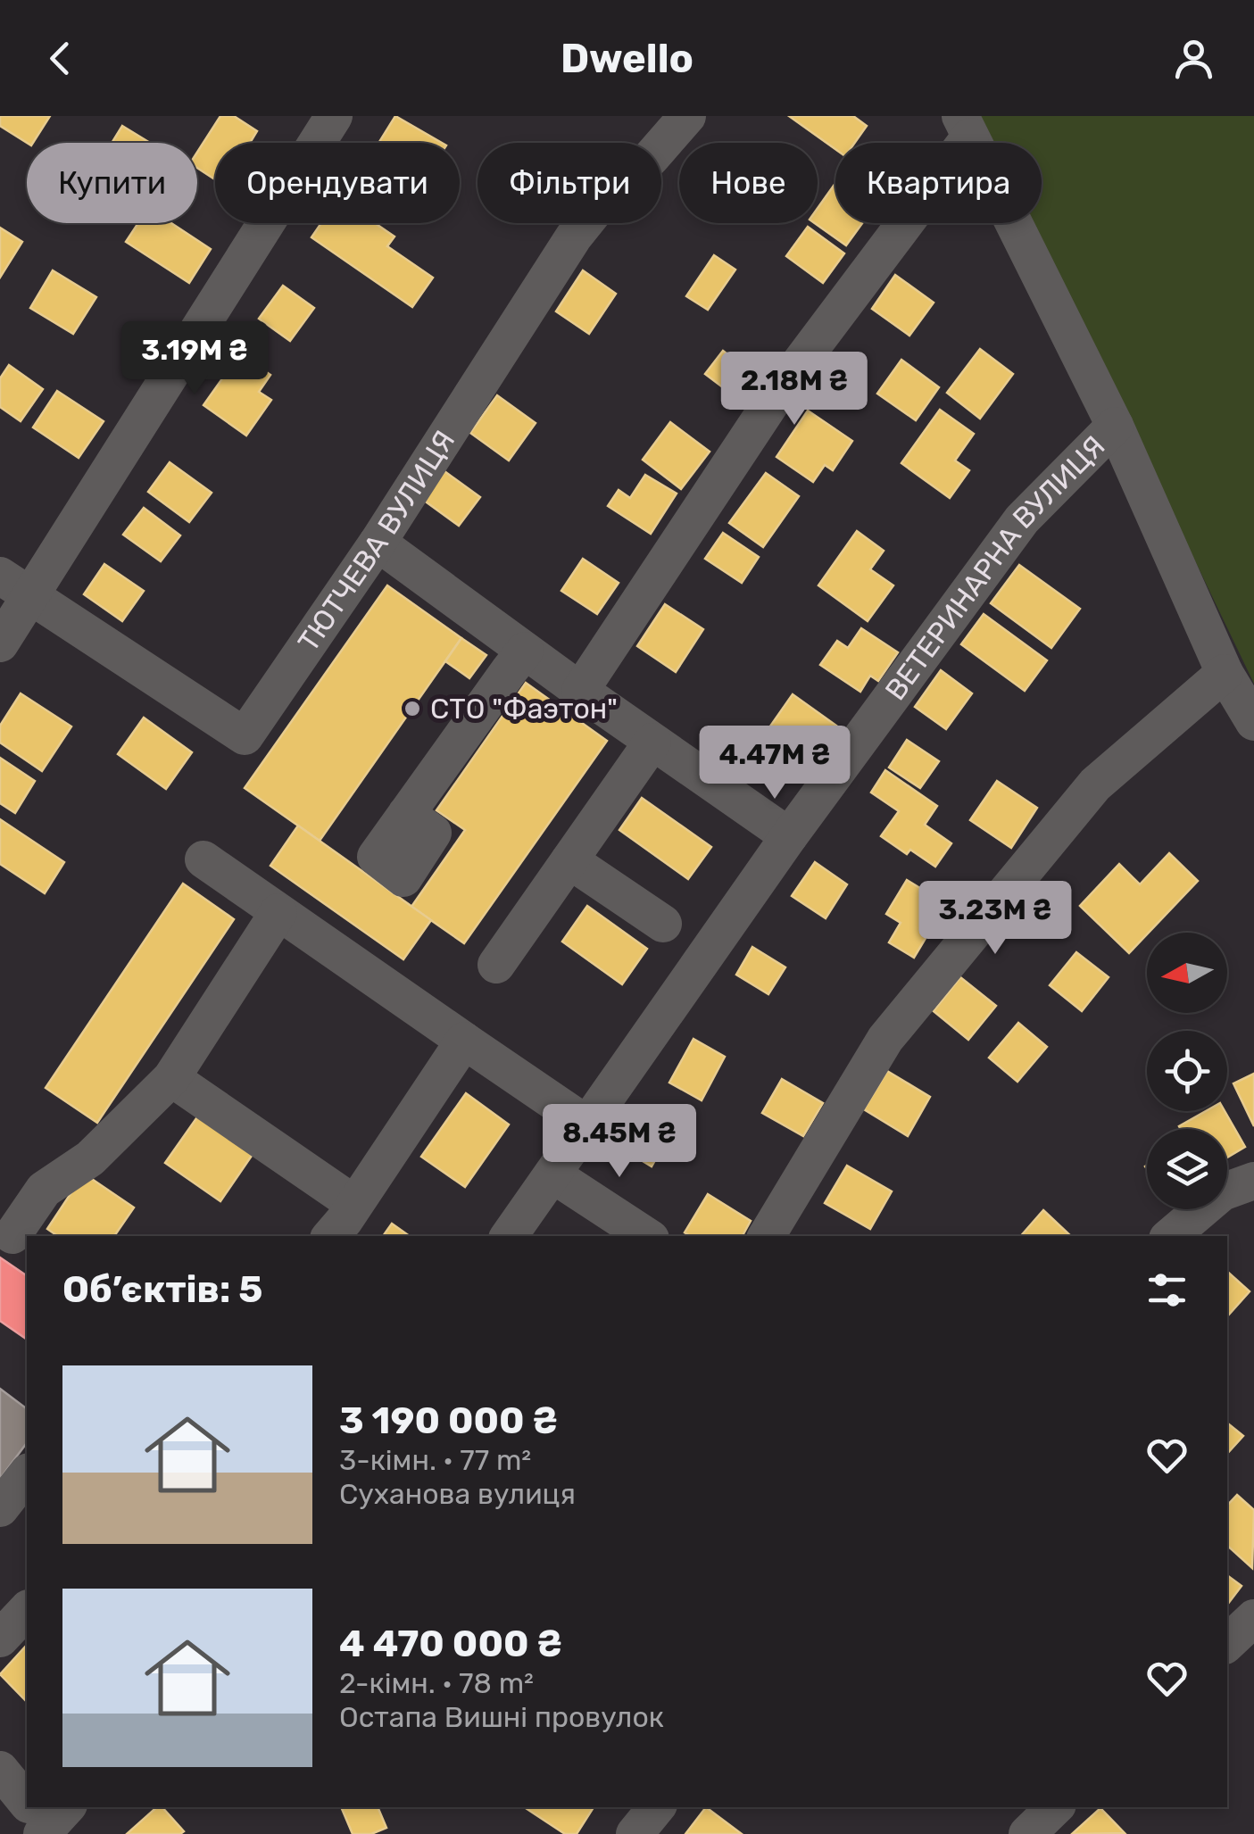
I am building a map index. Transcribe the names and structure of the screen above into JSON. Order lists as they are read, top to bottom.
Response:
{
  "streets": {
    "street": ["ТЮТЧЕВА ВУЛИЦЯ", "ВЕТЕРИНАРНА ВУЛИЦЯ"]
  },
  "places": ["СТО \"Фаэтон\""],
  "north": "left",
  "page": {
    "header": "Dwello",
    "chip": [
      "Купити",
      "Орендувати",
      "Фільтри",
      "Нове",
      "Квартира"
    ],
    "price": [
      "3.19M ₴",
      "2.18M ₴",
      "4.47M ₴",
      "3.23M ₴",
      "8.45M ₴"
    ],
    "heading": "Об’єктів: 5",
    "list": [
      {
        "name": "3 190 000 ₴",
        "note": "3-кімн. · 77 m² · Суханова вулиця"
      },
      {
        "name": "4 470 000 ₴",
        "note": "2-кімн. · 78 m² · Остапа Вишні провулок"
      }
    ]
  }
}
